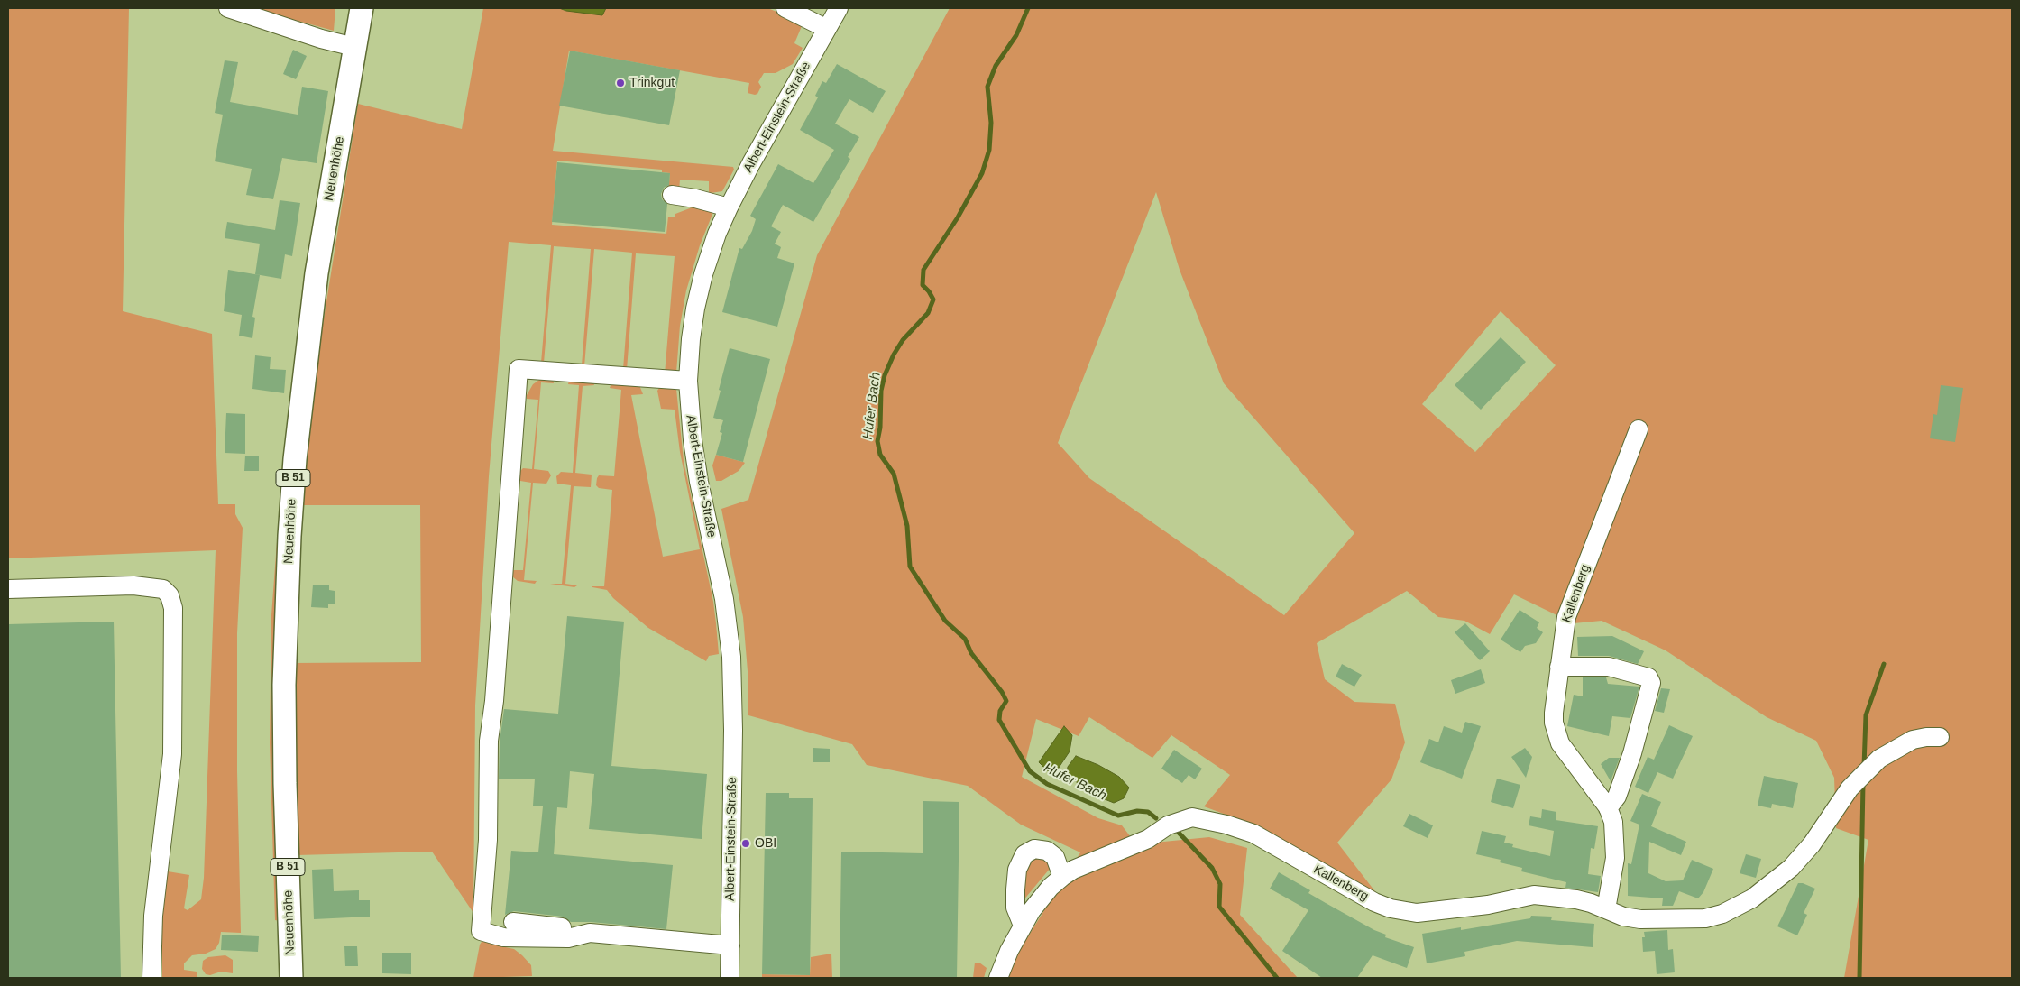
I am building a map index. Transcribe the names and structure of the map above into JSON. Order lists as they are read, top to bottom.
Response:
{
  "streets": {
    "main road": ["Neuenhöhe", "B 51"],
    "street": ["Albert-Einstein-Straße", "Kallenberg"]
  },
  "water": ["Hufer Bach"],
  "places": ["Trinkgut", "OBI"]
}
